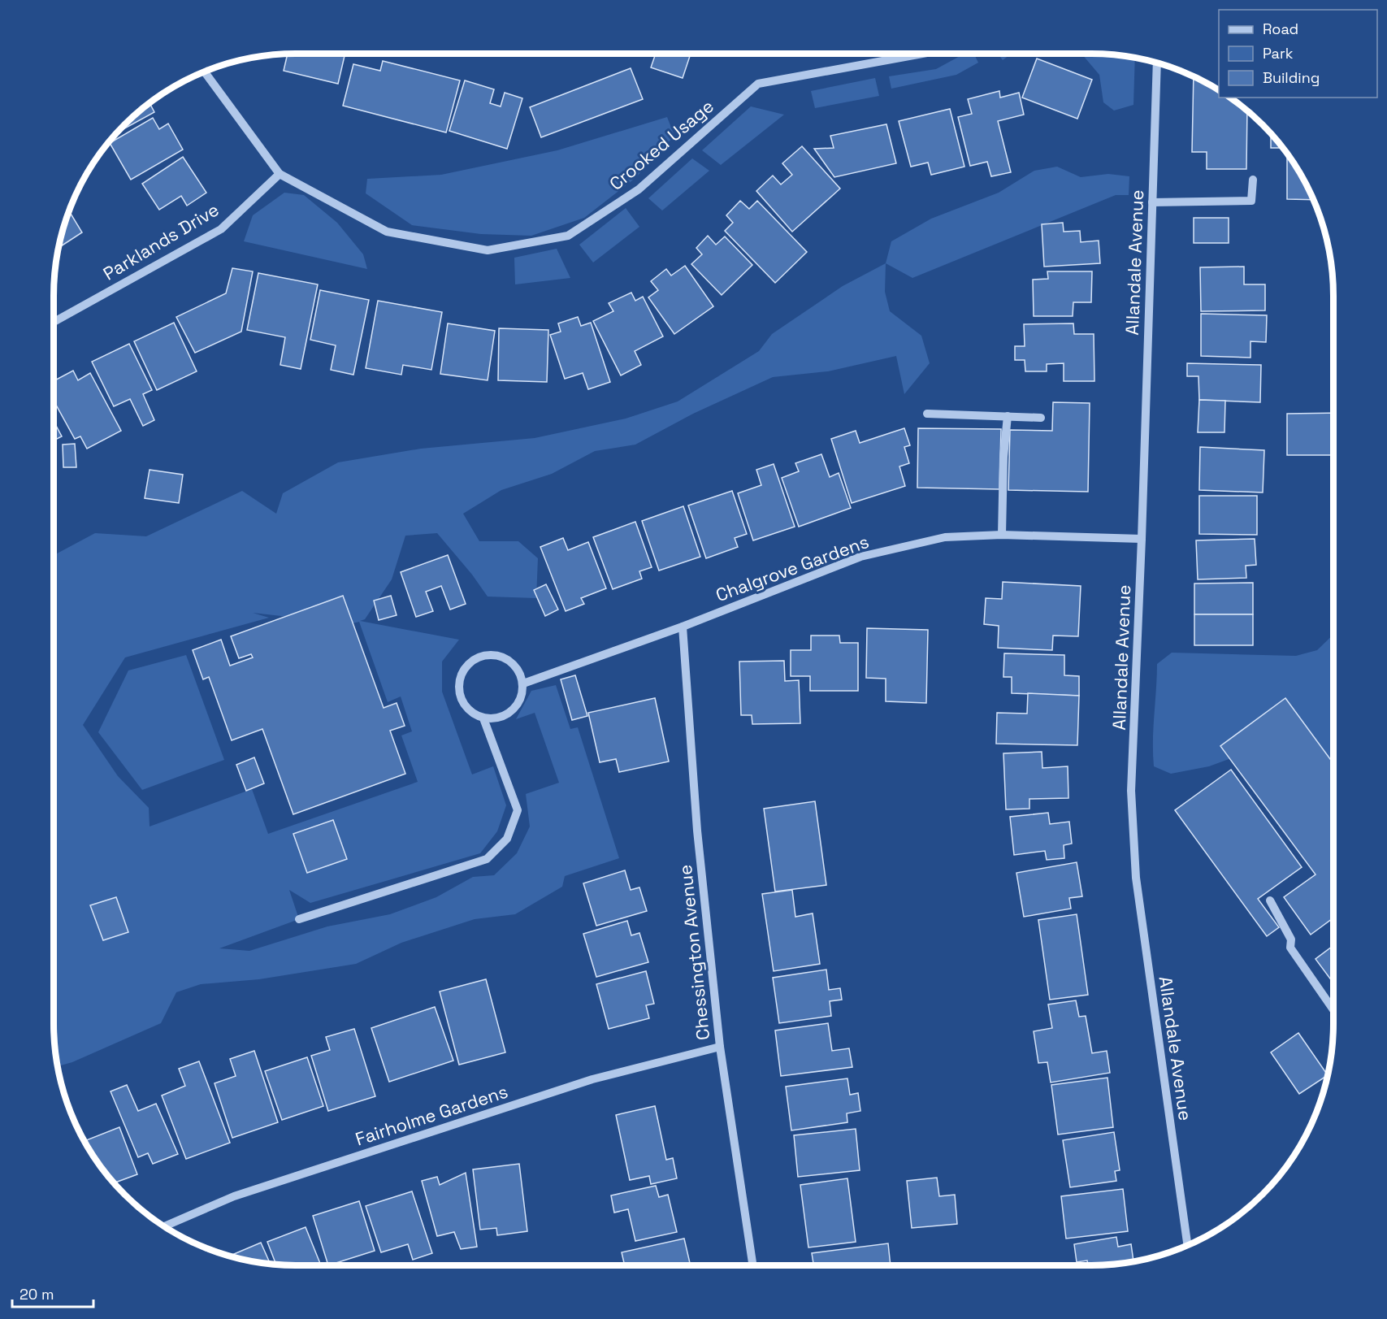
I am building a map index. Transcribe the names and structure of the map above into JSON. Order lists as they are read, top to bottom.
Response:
{
  "streets": {
    "street": [
      "Crooked Usage",
      "Parklands Drive",
      "Allandale Avenue",
      "Chalgrove Gardens",
      "Chessington Avenue",
      "Fairholme Gardens"
    ]
  },
  "crossings": [
    ["Crooked Usage", "Parklands Drive"],
    ["Allandale Avenue", "Chalgrove Gardens"],
    ["Chalgrove Gardens", "Chessington Avenue"],
    ["Chessington Avenue", "Fairholme Gardens"]
  ],
  "legend": ["Road", "Park", "Building"],
  "scale_bar": "20 m"
}
